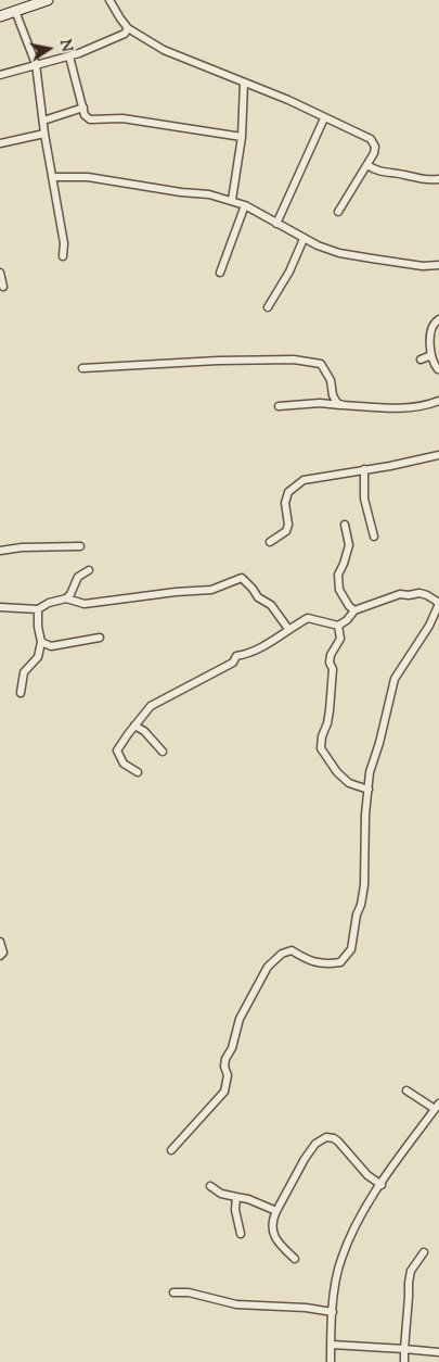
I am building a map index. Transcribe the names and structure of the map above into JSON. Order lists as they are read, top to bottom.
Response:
{
  "north": "right"
}
